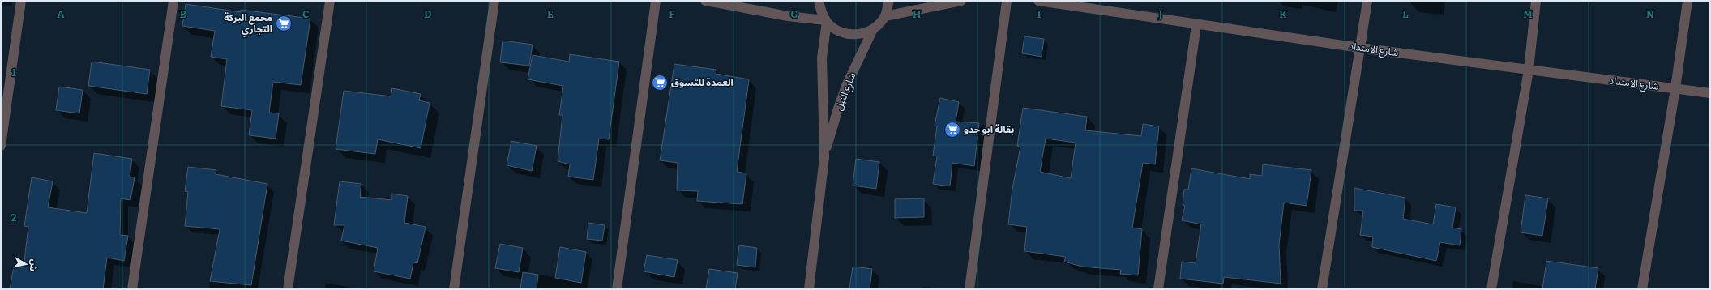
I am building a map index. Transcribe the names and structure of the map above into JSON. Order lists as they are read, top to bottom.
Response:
{
  "streets": {
    "street": ["شارع الامتداد", "شارع النيل"]
  },
  "places": {
    "supermarket": ["مجمع البركة التجاري", "العمدة للتسوق", "بقالة ابو جدو"]
  },
  "north": "right",
  "grid": {
    "columns": [
      "A",
      "B",
      "C",
      "D",
      "E",
      "F",
      "G",
      "H",
      "I",
      "J",
      "K",
      "L",
      "M",
      "N"
    ],
    "rows": ["1", "2"]
  }
}
